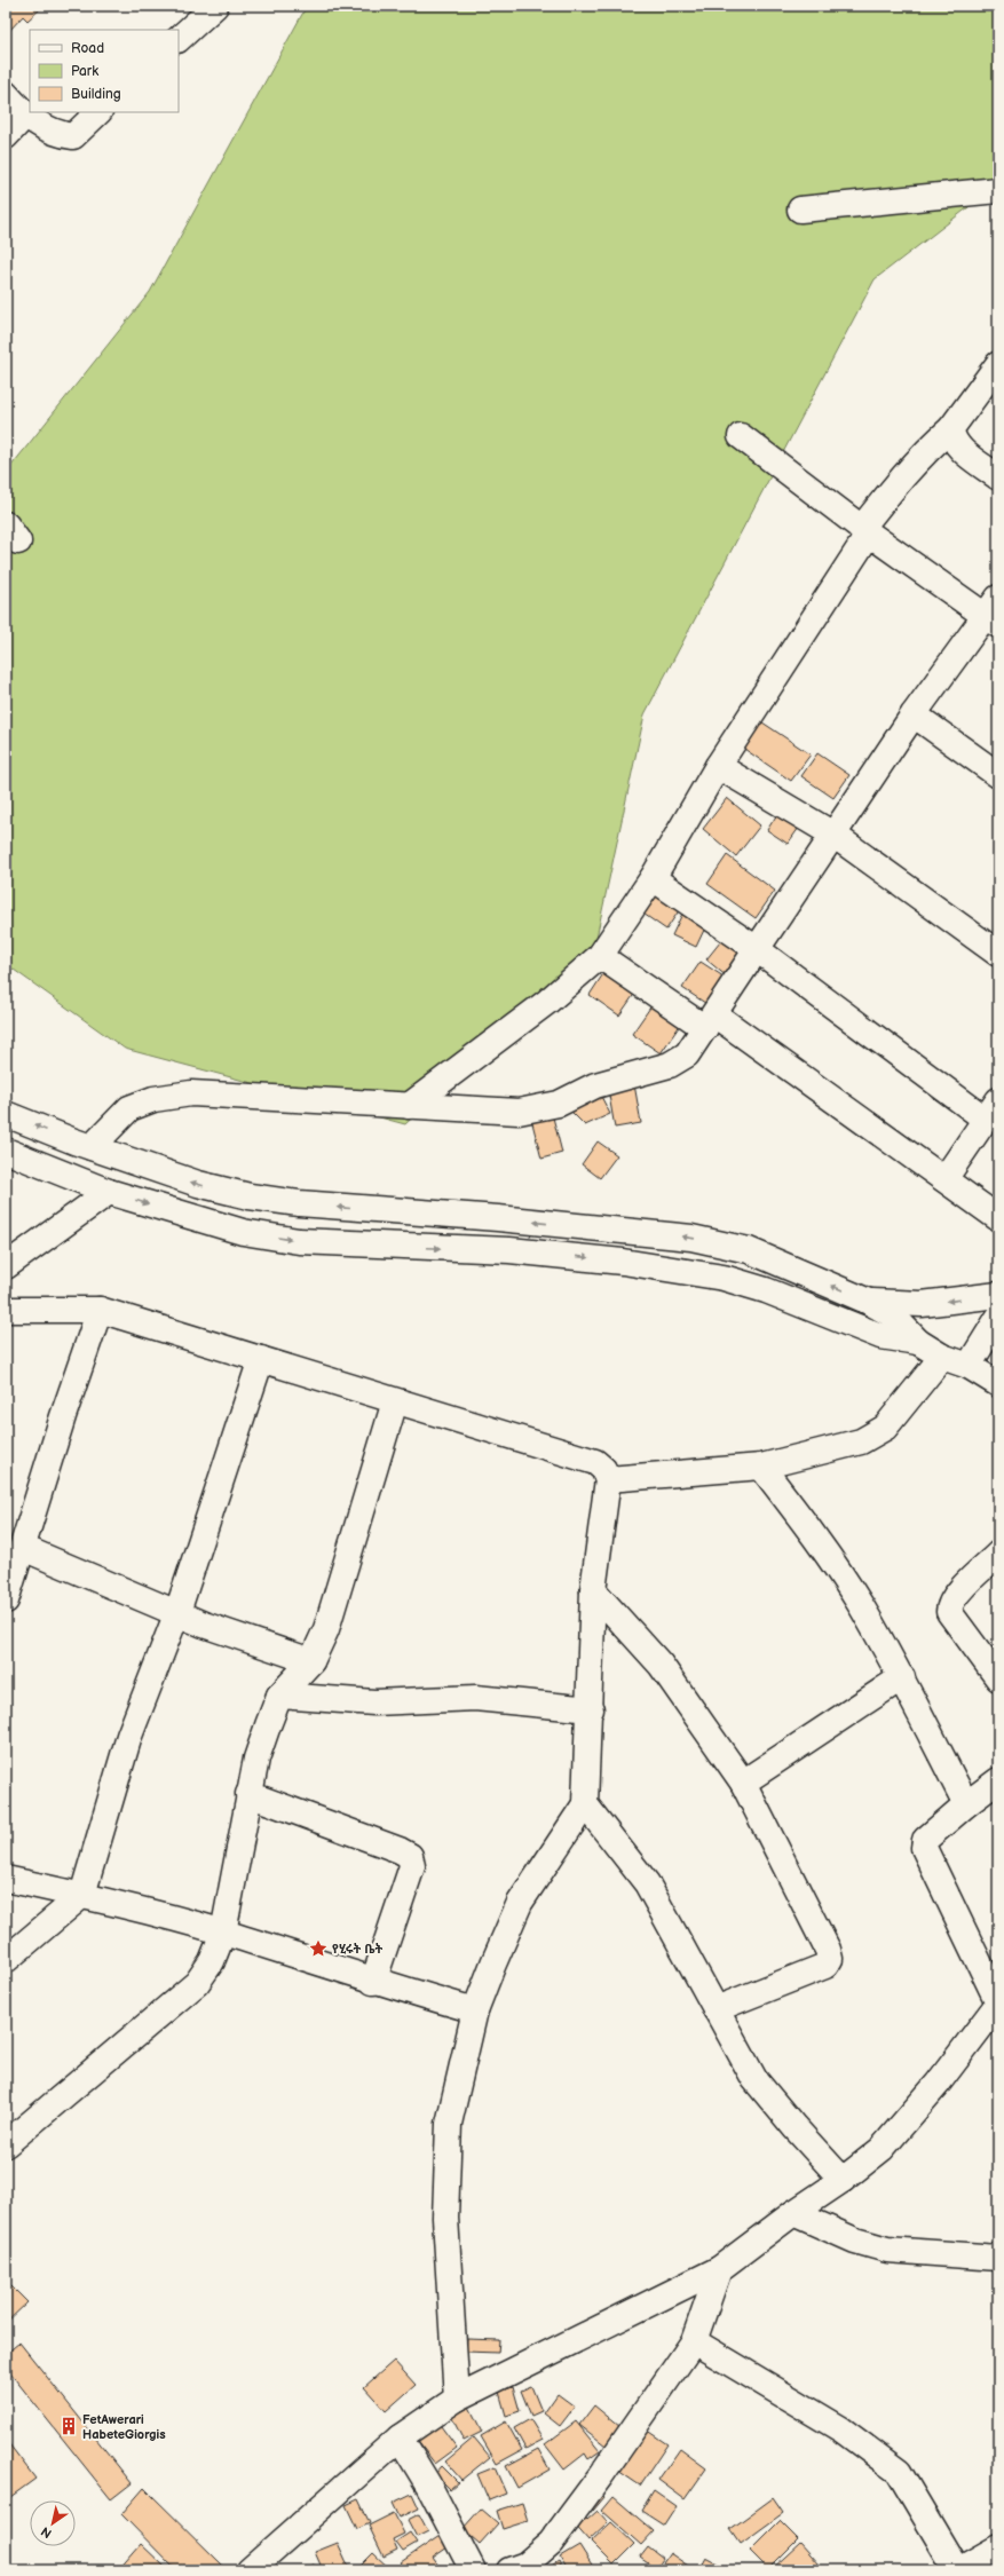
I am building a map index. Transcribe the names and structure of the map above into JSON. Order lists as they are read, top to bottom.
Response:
{
  "places": {
    "place": ["የሂሩት ቤት"],
    "building": ["FetAwerari HabeteGiorgis"]
  },
  "legend": ["Road", "Park", "Building"],
  "north": "bottom left"
}
